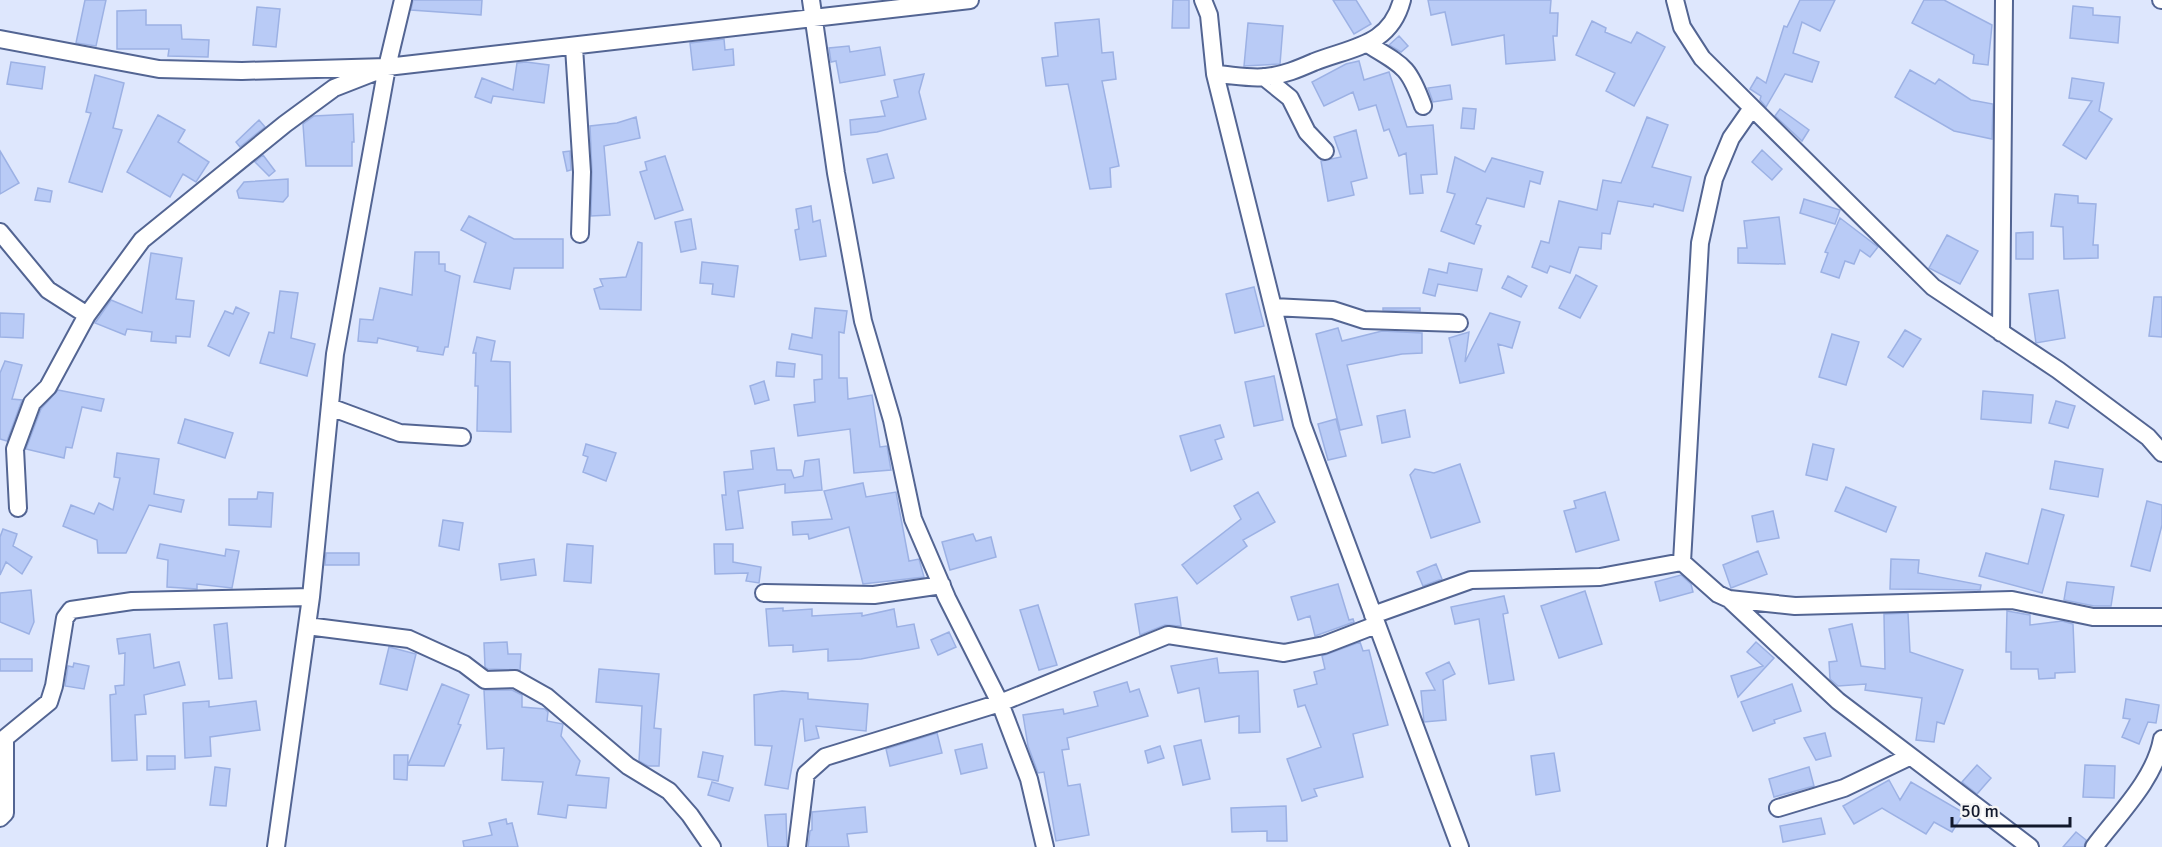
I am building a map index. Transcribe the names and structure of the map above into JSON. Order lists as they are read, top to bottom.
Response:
{
  "scale_bar": "50 m"
}
